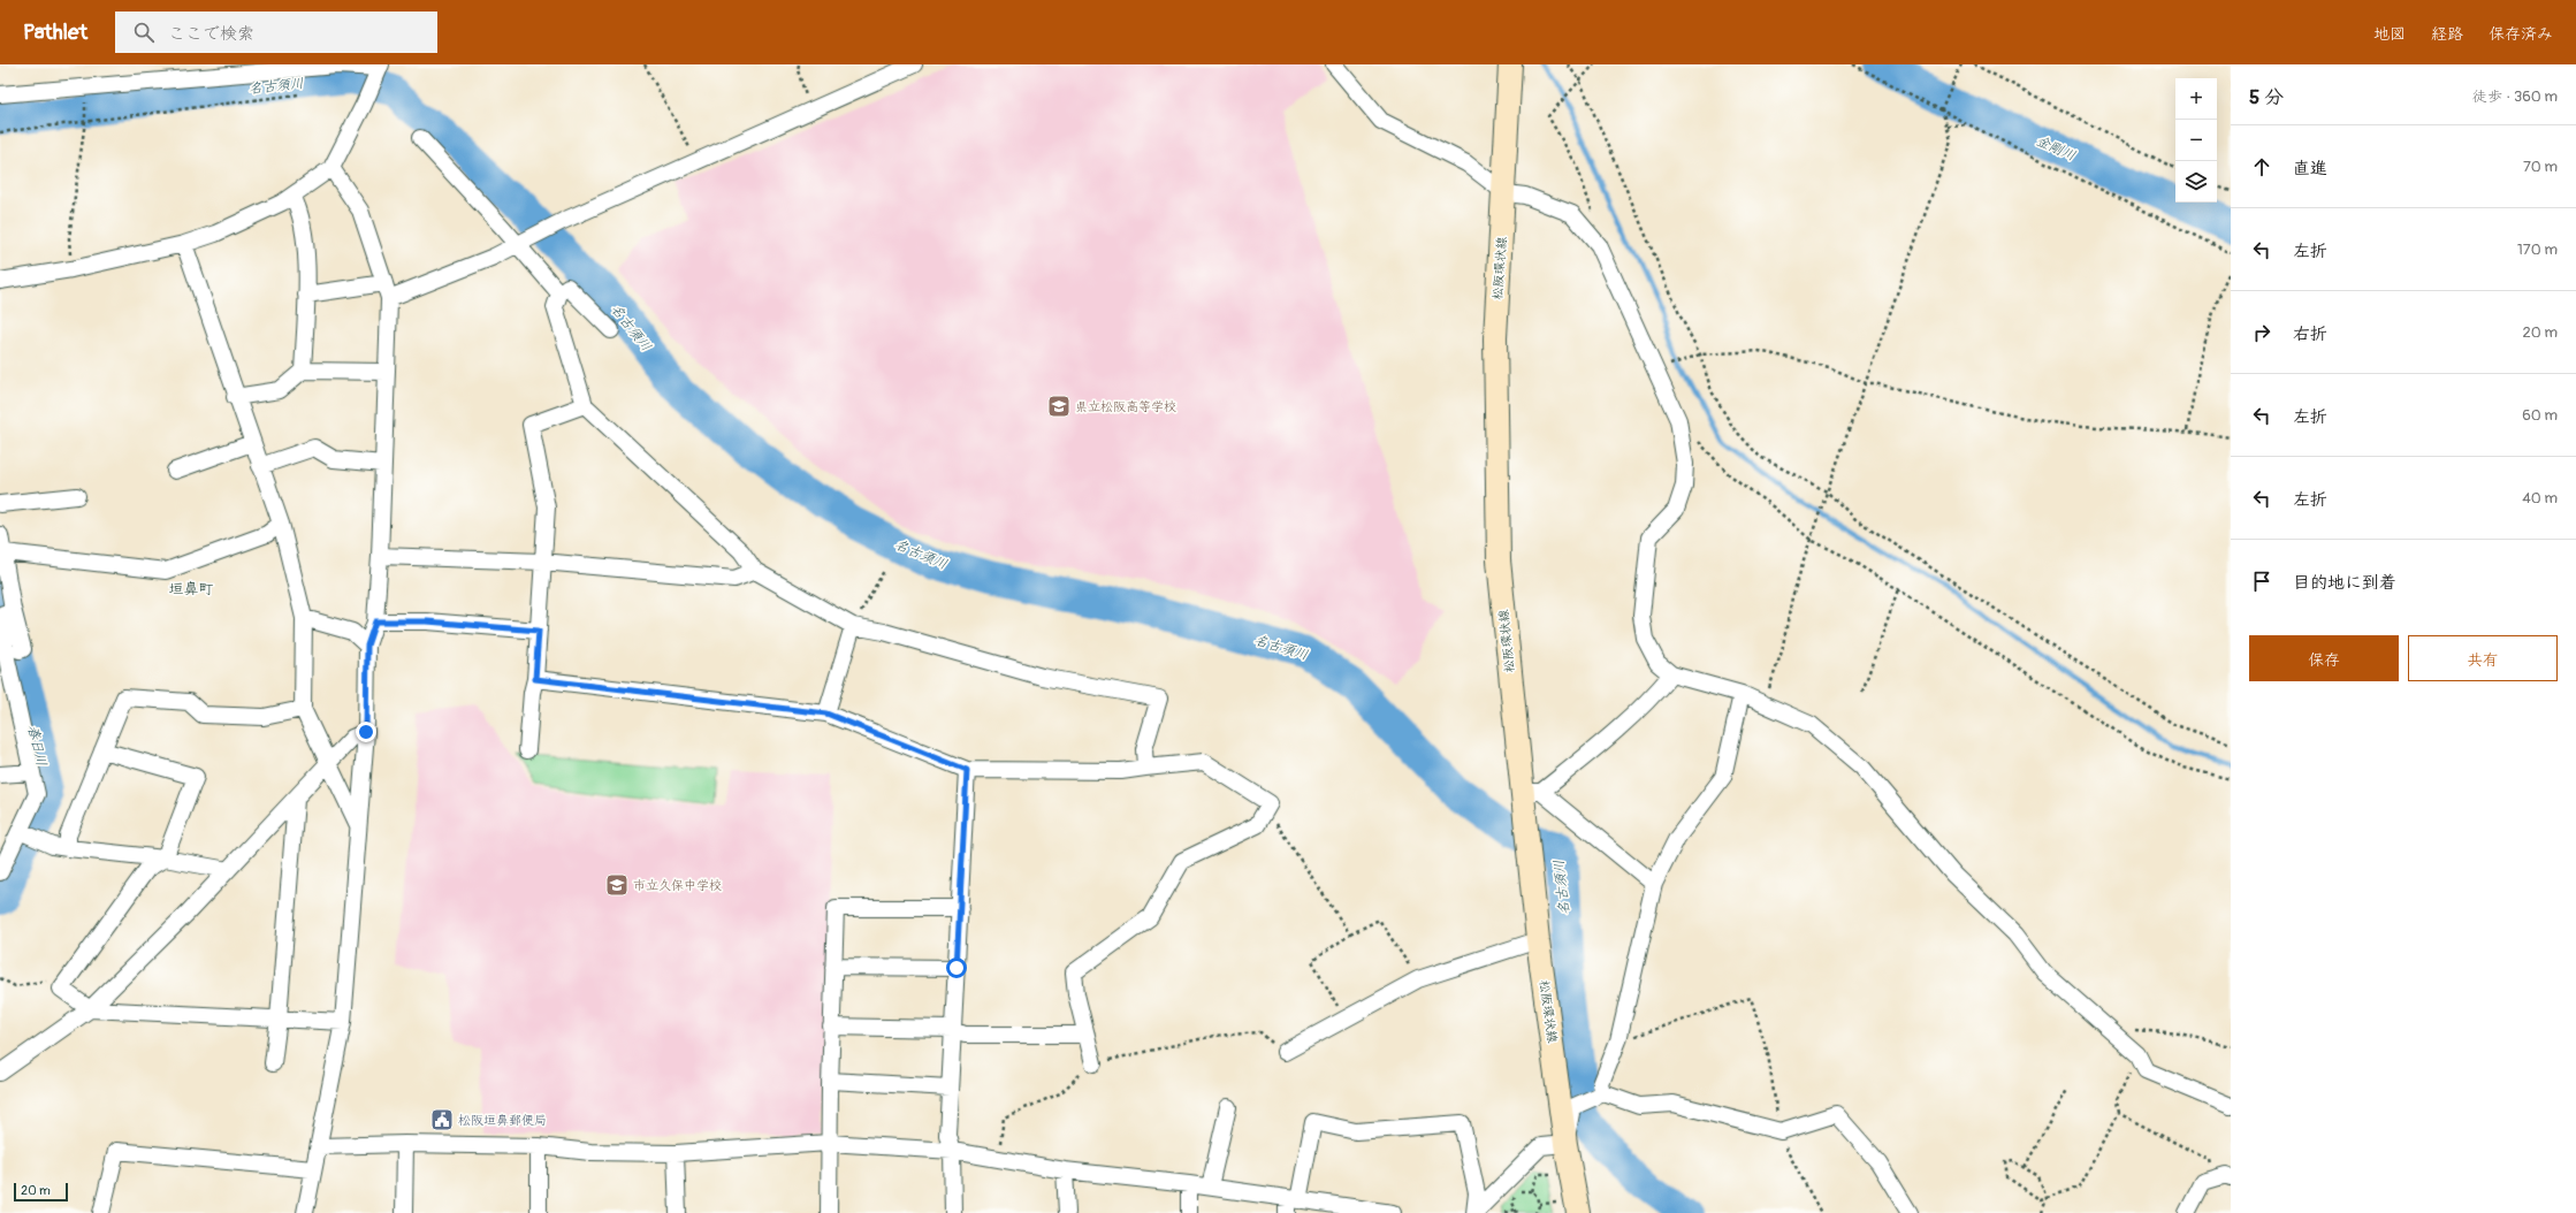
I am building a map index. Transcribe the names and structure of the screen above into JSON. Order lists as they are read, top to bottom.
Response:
{
  "streets": {
    "main road": ["松阪環状線"]
  },
  "districts": ["垣鼻町"],
  "water": ["名古須川", "金剛川", "春日川"],
  "places": {
    "school or university": ["県立松阪高等学校", "市立久保中学校"],
    "public building": ["松阪垣鼻郵便局"]
  },
  "scale_bar": "20 m",
  "page": {
    "header": "Pathlet",
    "search": "ここで検索",
    "nav": ["地図", "経路", "保存済み"],
    "heading": ["5 分", "徒歩 · 360 m"],
    "map_buttons": ["+", "−"],
    "list": [
      ["直進", "70 m"],
      ["左折", "170 m"],
      ["右折", "20 m"],
      ["左折", "60 m"],
      ["左折", "40 m"],
      "目的地に到着"
    ],
    "buttons": ["保存", "共有"],
    "scale": "20 m"
  }
}
